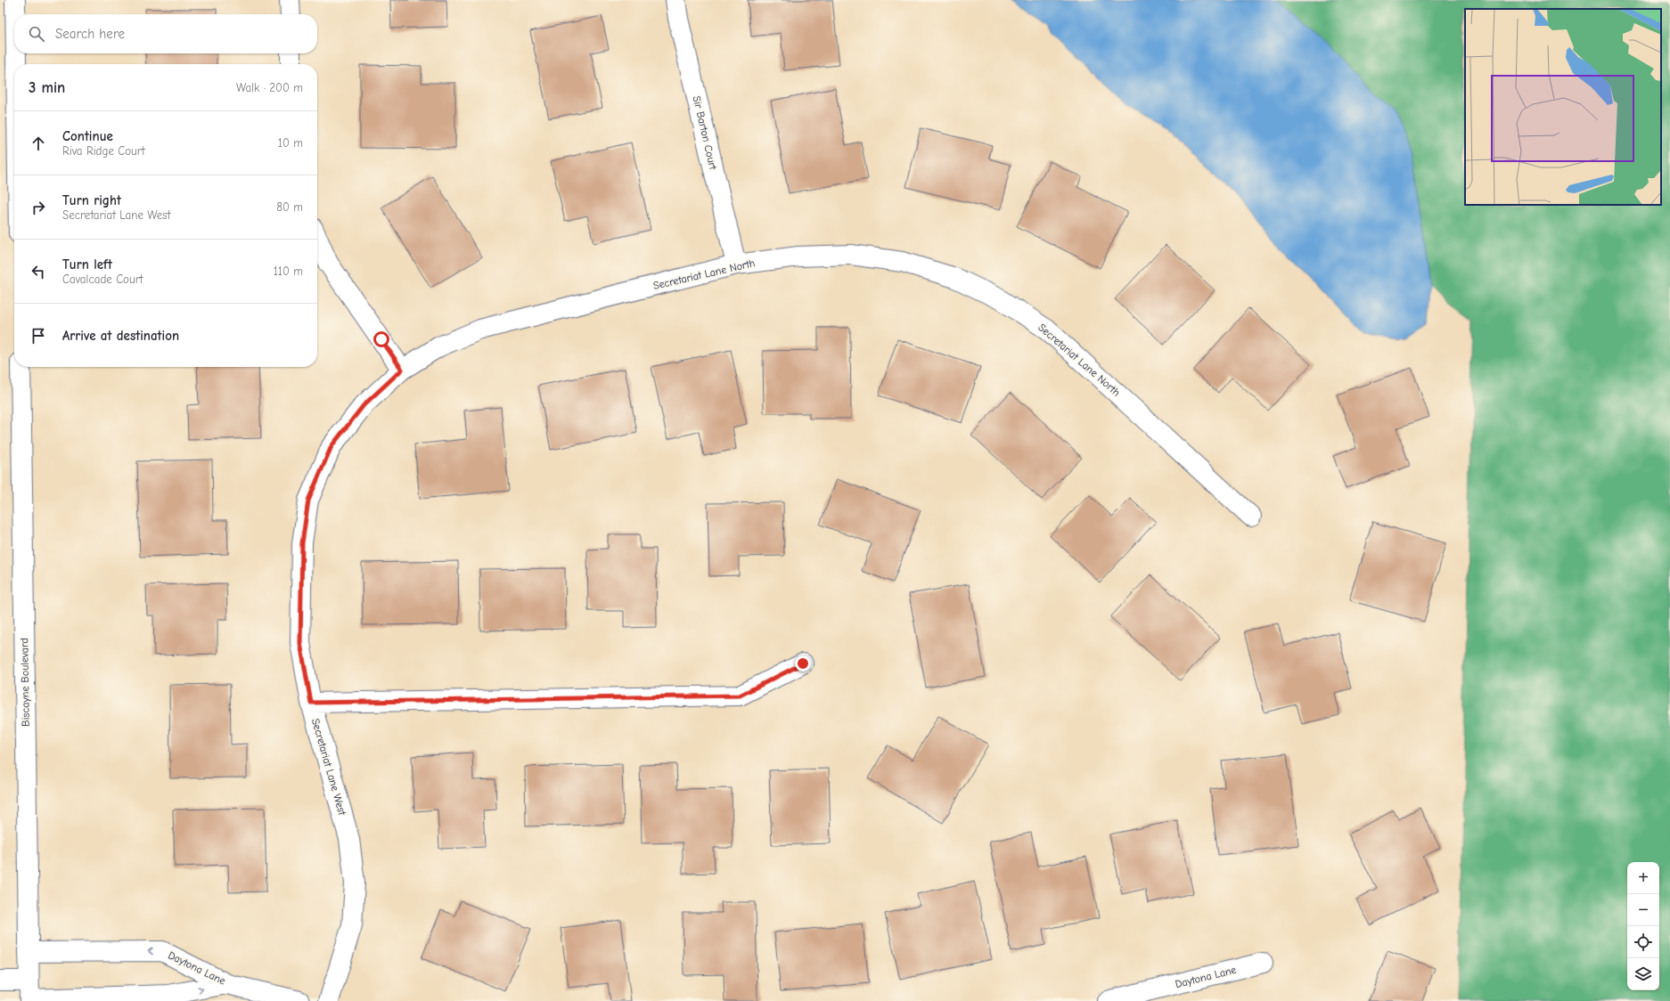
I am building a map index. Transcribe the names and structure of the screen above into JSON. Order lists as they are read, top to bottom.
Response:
{
  "streets": {
    "street": [
      "Sir Barton Court",
      "Secretariat Lane North",
      "Biscayne Boulevard",
      "Secretariat Lane West",
      "Daytona Lane"
    ]
  },
  "crossings": [
    ["Sir Barton Court", "Secretariat Lane North"],
    ["Secretariat Lane North", "Secretariat Lane West"],
    ["Biscayne Boulevard", "Daytona Lane"]
  ],
  "page": {
    "search": "Search here",
    "heading": ["3 min", "Walk · 200 m"],
    "list": [
      ["Continue", "Riva Ridge Court", "10 m"],
      ["Turn right", "Secretariat Lane West", "80 m"],
      ["Turn left", "Cavalcade Court", "110 m"],
      "Arrive at destination"
    ],
    "map_buttons": ["+", "−"]
  }
}
